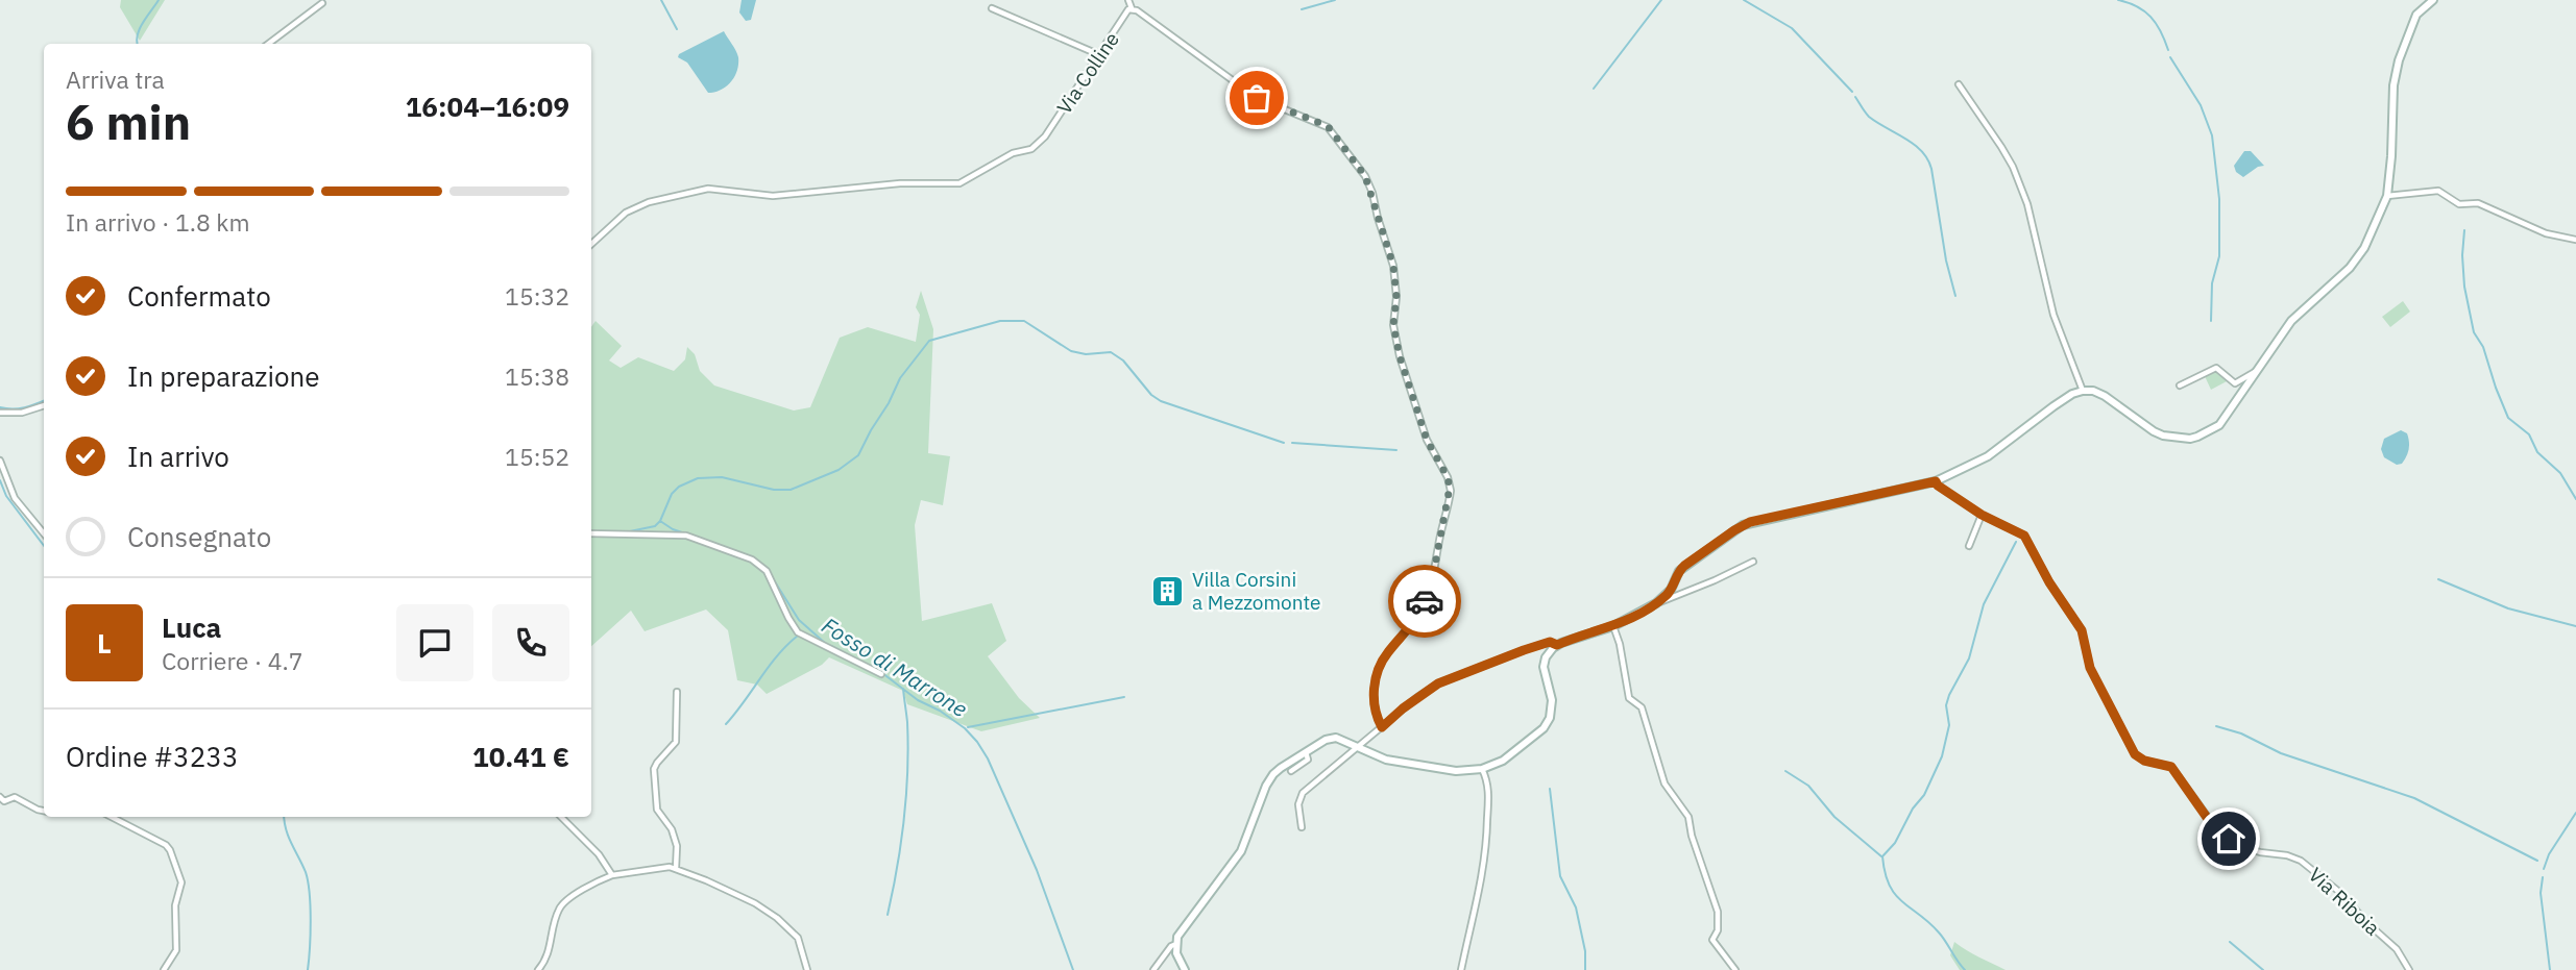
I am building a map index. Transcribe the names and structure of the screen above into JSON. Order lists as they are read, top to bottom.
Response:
{
  "streets": {
    "street": ["Via Colline", "Via Riboia"]
  },
  "water": ["Fosso di Marrone"],
  "places": {
    "building": ["Villa Corsini a Mezzomonte"]
  },
  "page": {
    "heading": ["6 min", "Arriva tra", "16:04–16:09"],
    "panel": [
      "Luca",
      "Corriere · 4.7",
      "Ordine #3233",
      "10.41 €"
    ],
    "bar": "In arrivo · 1.8 km",
    "list": [
      ["Confermato", "15:32"],
      ["In preparazione", "15:38"],
      ["In arrivo", "15:52"],
      "Consegnato"
    ],
    "round": "L"
  }
}
